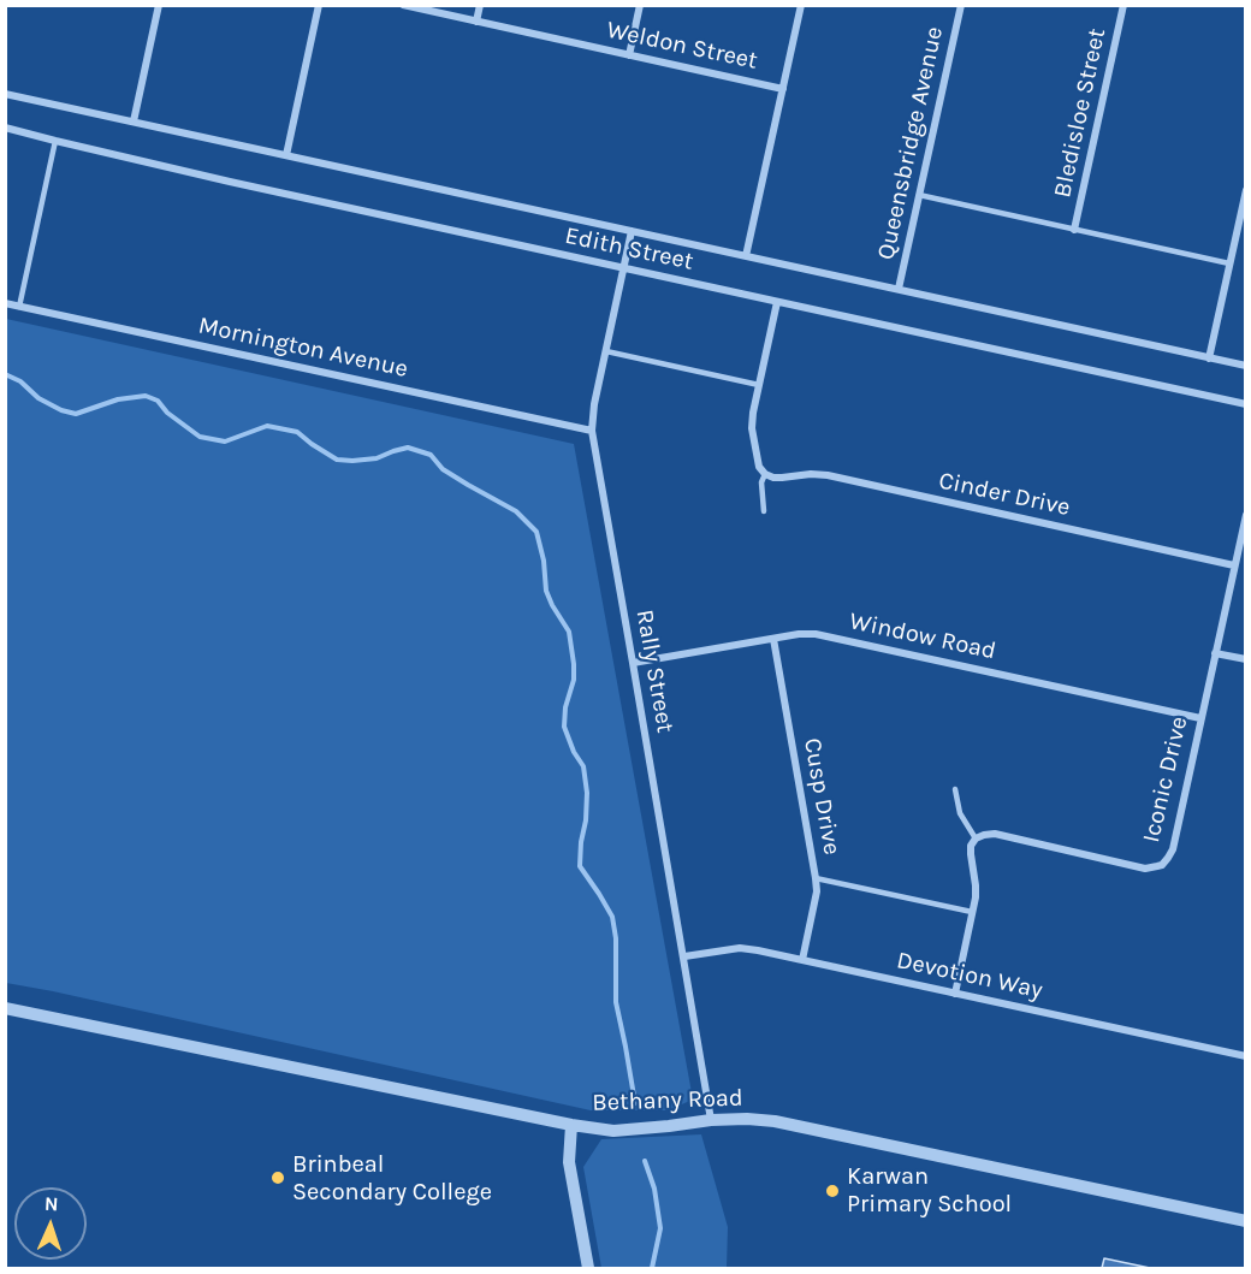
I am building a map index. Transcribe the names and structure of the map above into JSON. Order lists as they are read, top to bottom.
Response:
{
  "streets": {
    "street": [
      "Weldon Street",
      "Bledisloe Street",
      "Queensbridge Avenue",
      "Edith Street",
      "Mornington Avenue",
      "Cinder Drive",
      "Window Road",
      "Rally Street",
      "Iconic Drive",
      "Cusp Drive",
      "Devotion Way",
      "Bethany Road"
    ]
  },
  "crossings": [
    ["Queensbridge Avenue", "Edith Street"],
    ["Edith Street", "Rally Street"],
    ["Mornington Avenue", "Rally Street"],
    ["Cinder Drive", "Iconic Drive"],
    ["Window Road", "Rally Street"],
    ["Window Road", "Iconic Drive"],
    ["Window Road", "Cusp Drive"],
    ["Rally Street", "Devotion Way"],
    ["Rally Street", "Bethany Road"],
    ["Cusp Drive", "Devotion Way"]
  ],
  "places": ["Brinbeal Secondary College", "Karwan Primary School"],
  "north": "top"
}
